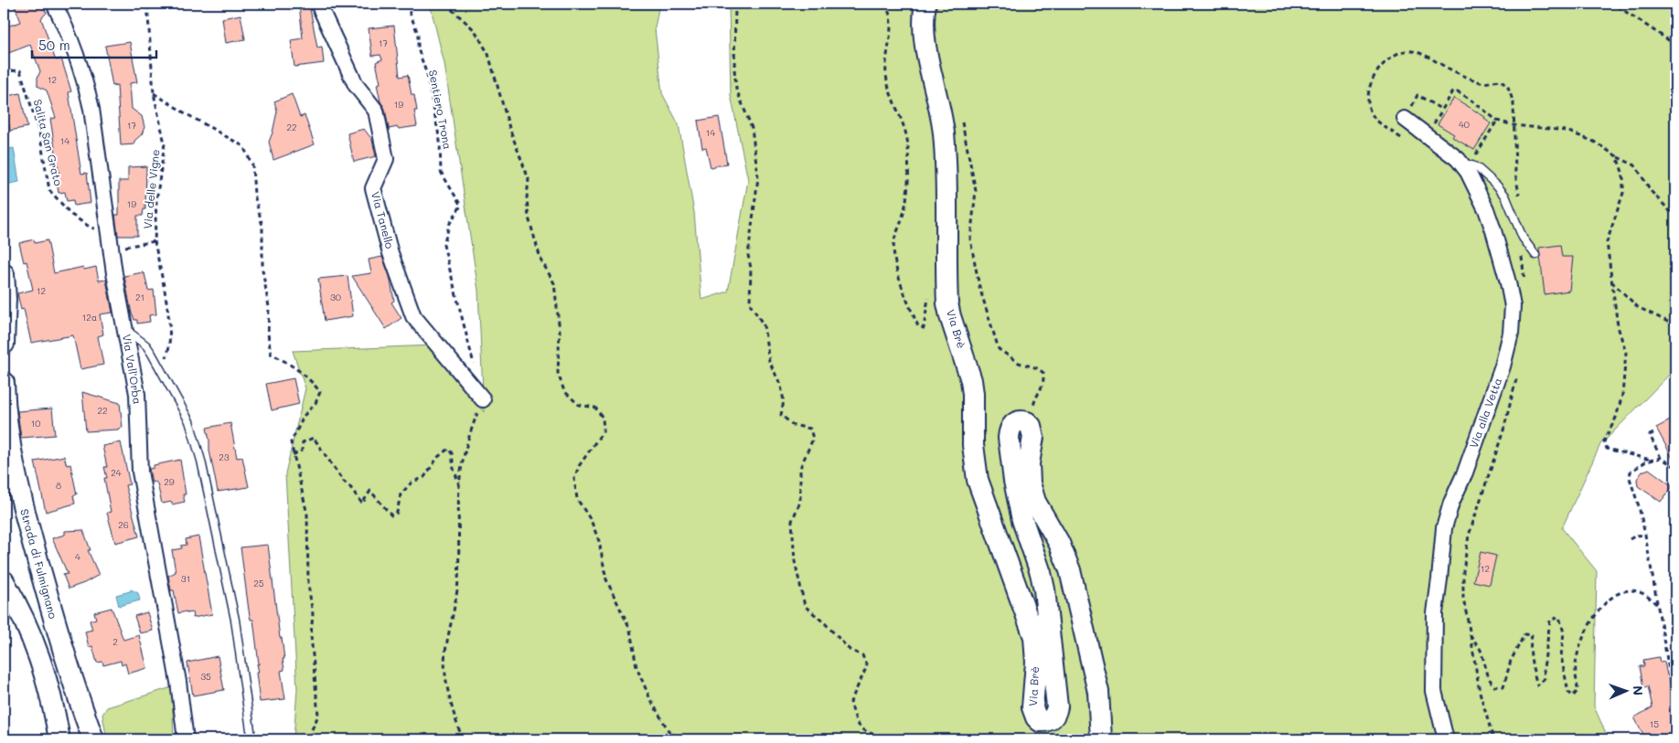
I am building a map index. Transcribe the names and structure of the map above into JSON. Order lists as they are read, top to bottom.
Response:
{
  "streets": {
    "street": [
      "Via Tanello",
      "Via Brè",
      "Via Vall'Orba",
      "Via alla Vetta",
      "Strada di Fulmignano"
    ],
    "path": ["Sentiero Trona", "Salita San Grato", "Via delle Vigne"]
  },
  "crossings": [
    ["Salita San Grato", "Via Vall'Orba"],
    ["Via delle Vigne", "Via Vall'Orba"]
  ],
  "house_numbers": [
    "17",
    "12",
    "19",
    "40",
    "17",
    "22",
    "14",
    "14",
    "19",
    "12",
    "21",
    "30",
    "12a",
    "22",
    "10",
    "23",
    "24",
    "29",
    "8",
    "26",
    "4",
    "12",
    "31",
    "25",
    "2",
    "35",
    "15"
  ],
  "scale_bar": "50 m",
  "north": "right"
}
